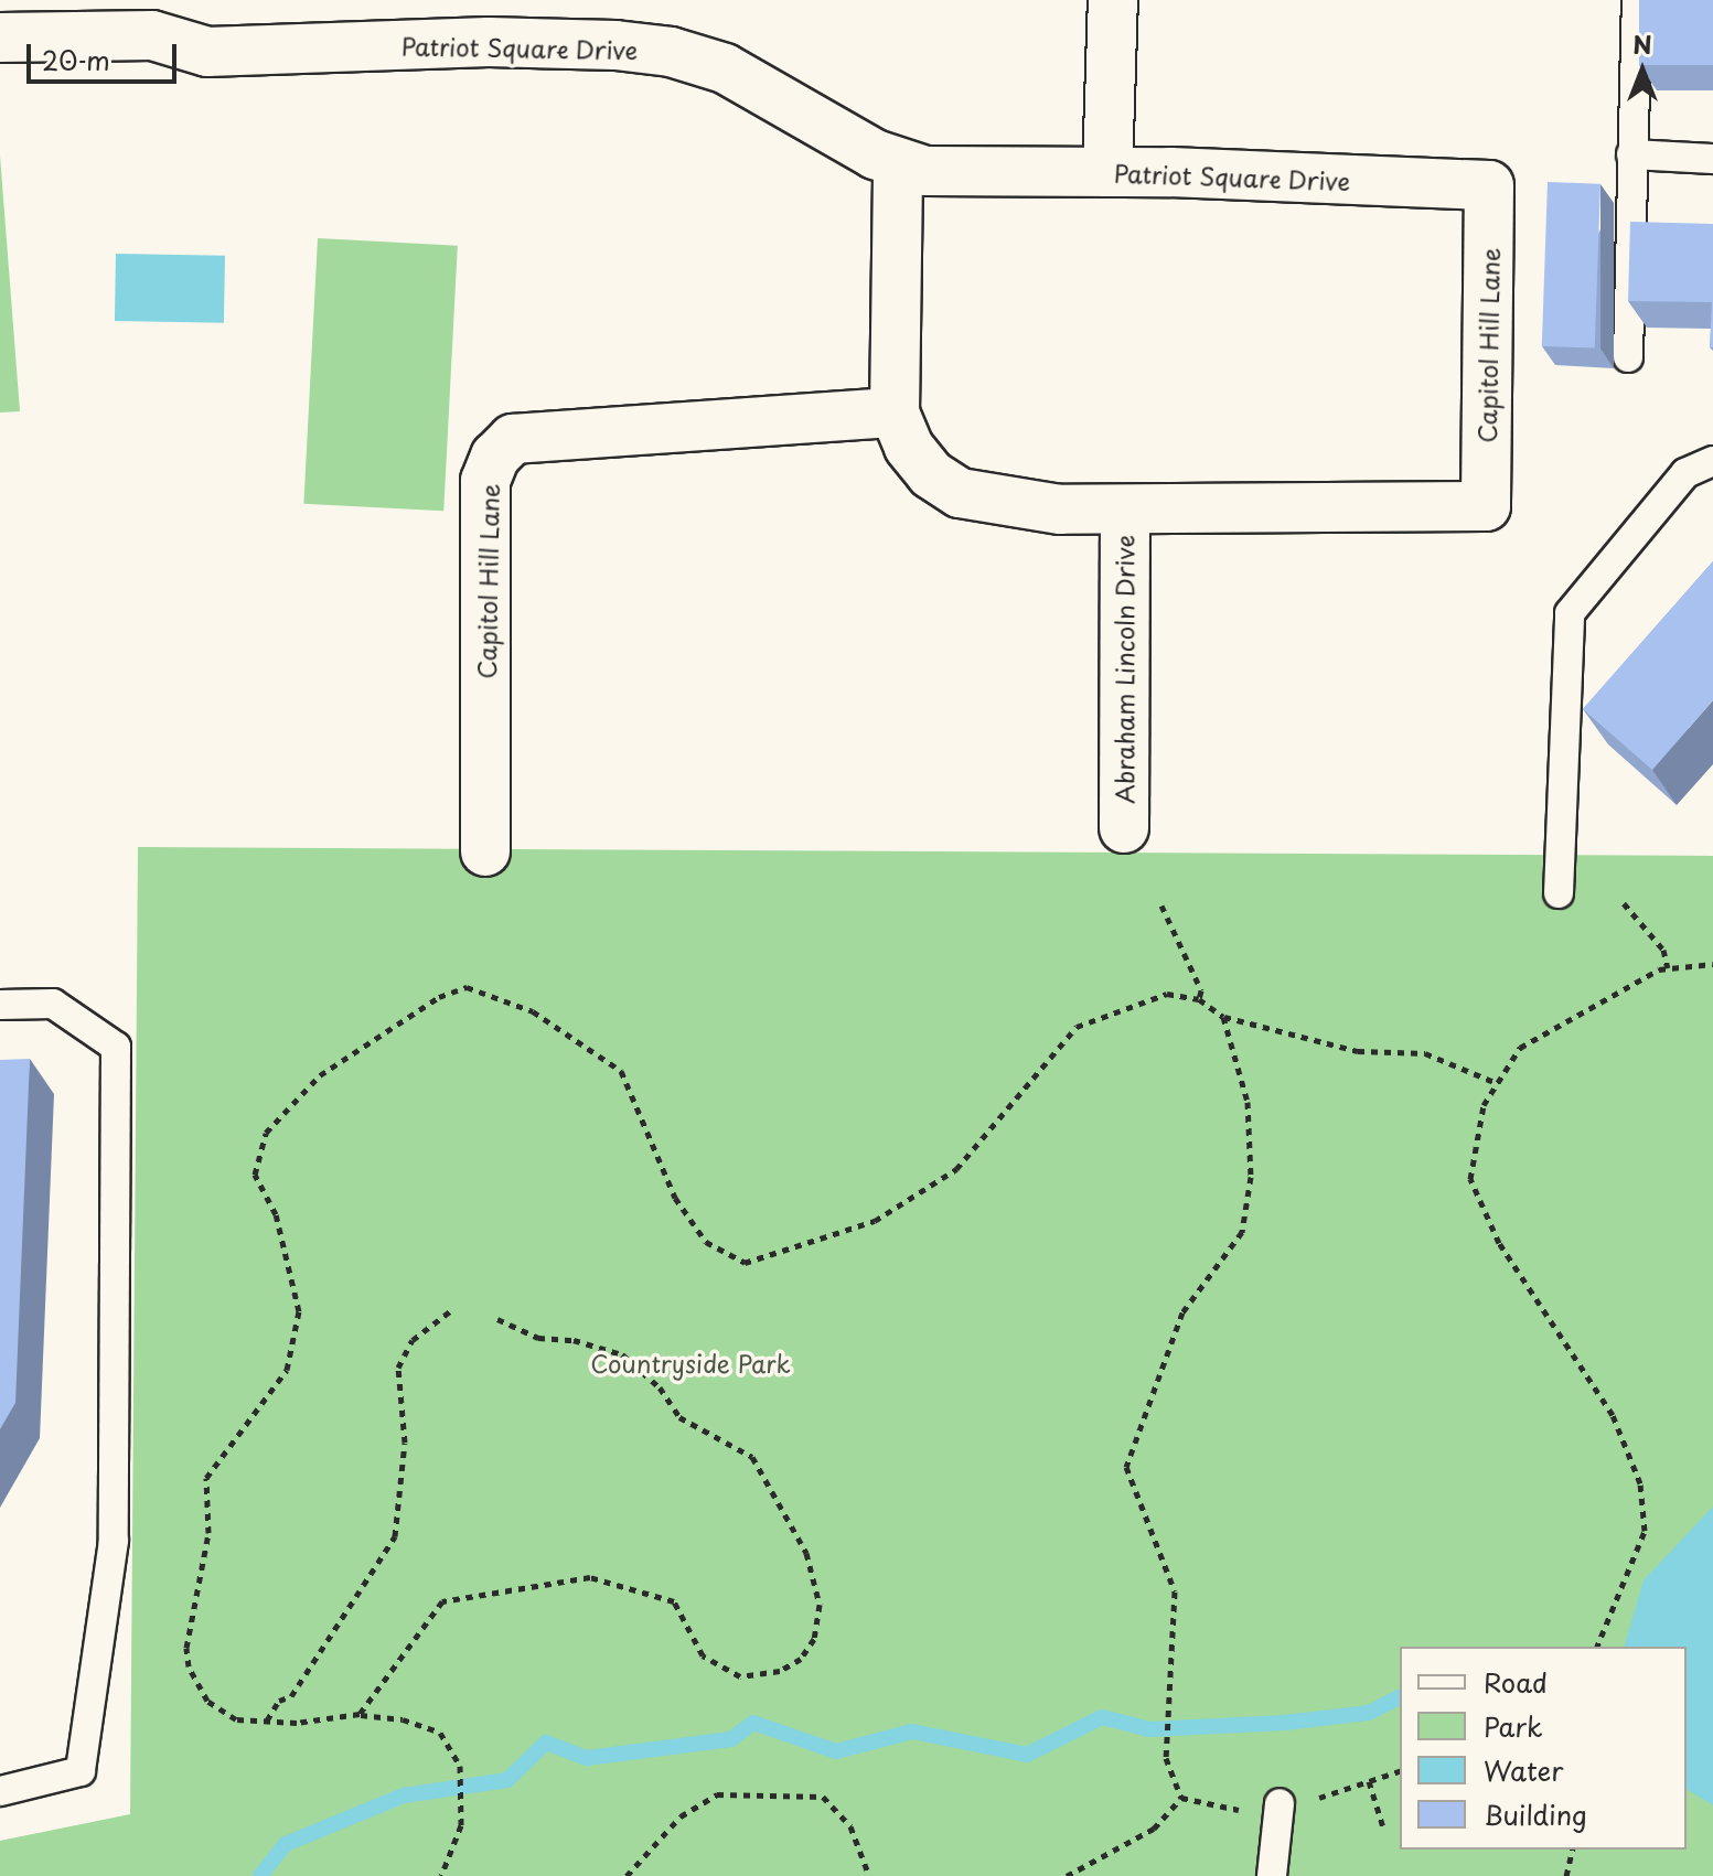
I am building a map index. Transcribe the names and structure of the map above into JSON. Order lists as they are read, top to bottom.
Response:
{
  "streets": {
    "street": ["Patriot Square Drive", "Capitol Hill Lane", "Abraham Lincoln Drive"]
  },
  "crossings": [
    ["Patriot Square Drive", "Capitol Hill Lane"],
    ["Capitol Hill Lane", "Abraham Lincoln Drive"]
  ],
  "parks": ["Countryside Park"],
  "legend": [
    "Road",
    "Park",
    "Water",
    "Building"
  ],
  "scale_bar": "20 m",
  "north": "top"
}
